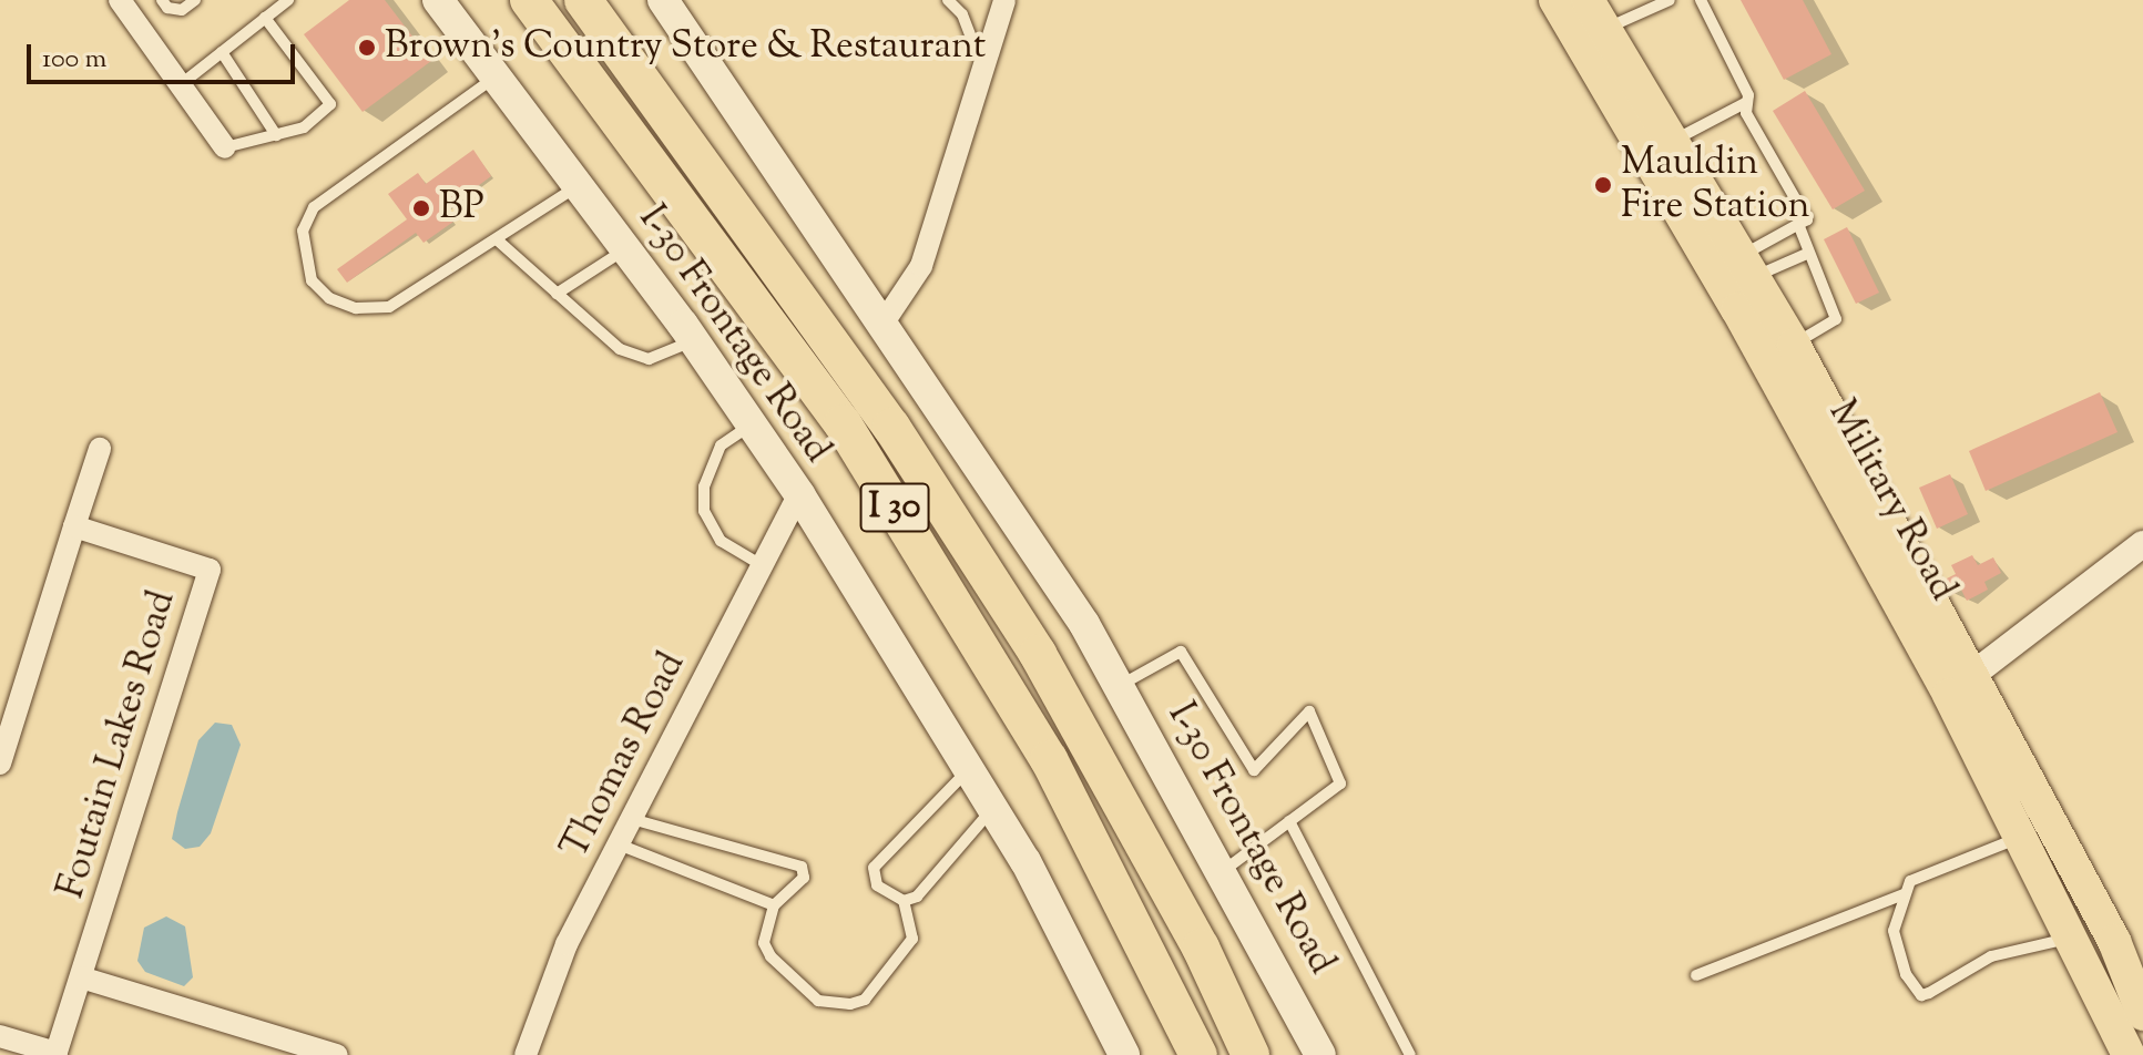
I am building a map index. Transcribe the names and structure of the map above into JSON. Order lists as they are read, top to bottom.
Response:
{
  "streets": {
    "highway": ["I 30"],
    "main road": ["I-30 Frontage Road", "Military Road"],
    "street": ["Foutain Lakes Road", "Thomas Road"]
  },
  "crossings": [
    ["I-30 Frontage Road", "Thomas Road"]
  ],
  "places": ["Brown's Country Store & Restaurant", "Mauldin Fire Station", "BP"],
  "scale_bar": "100 m"
}
